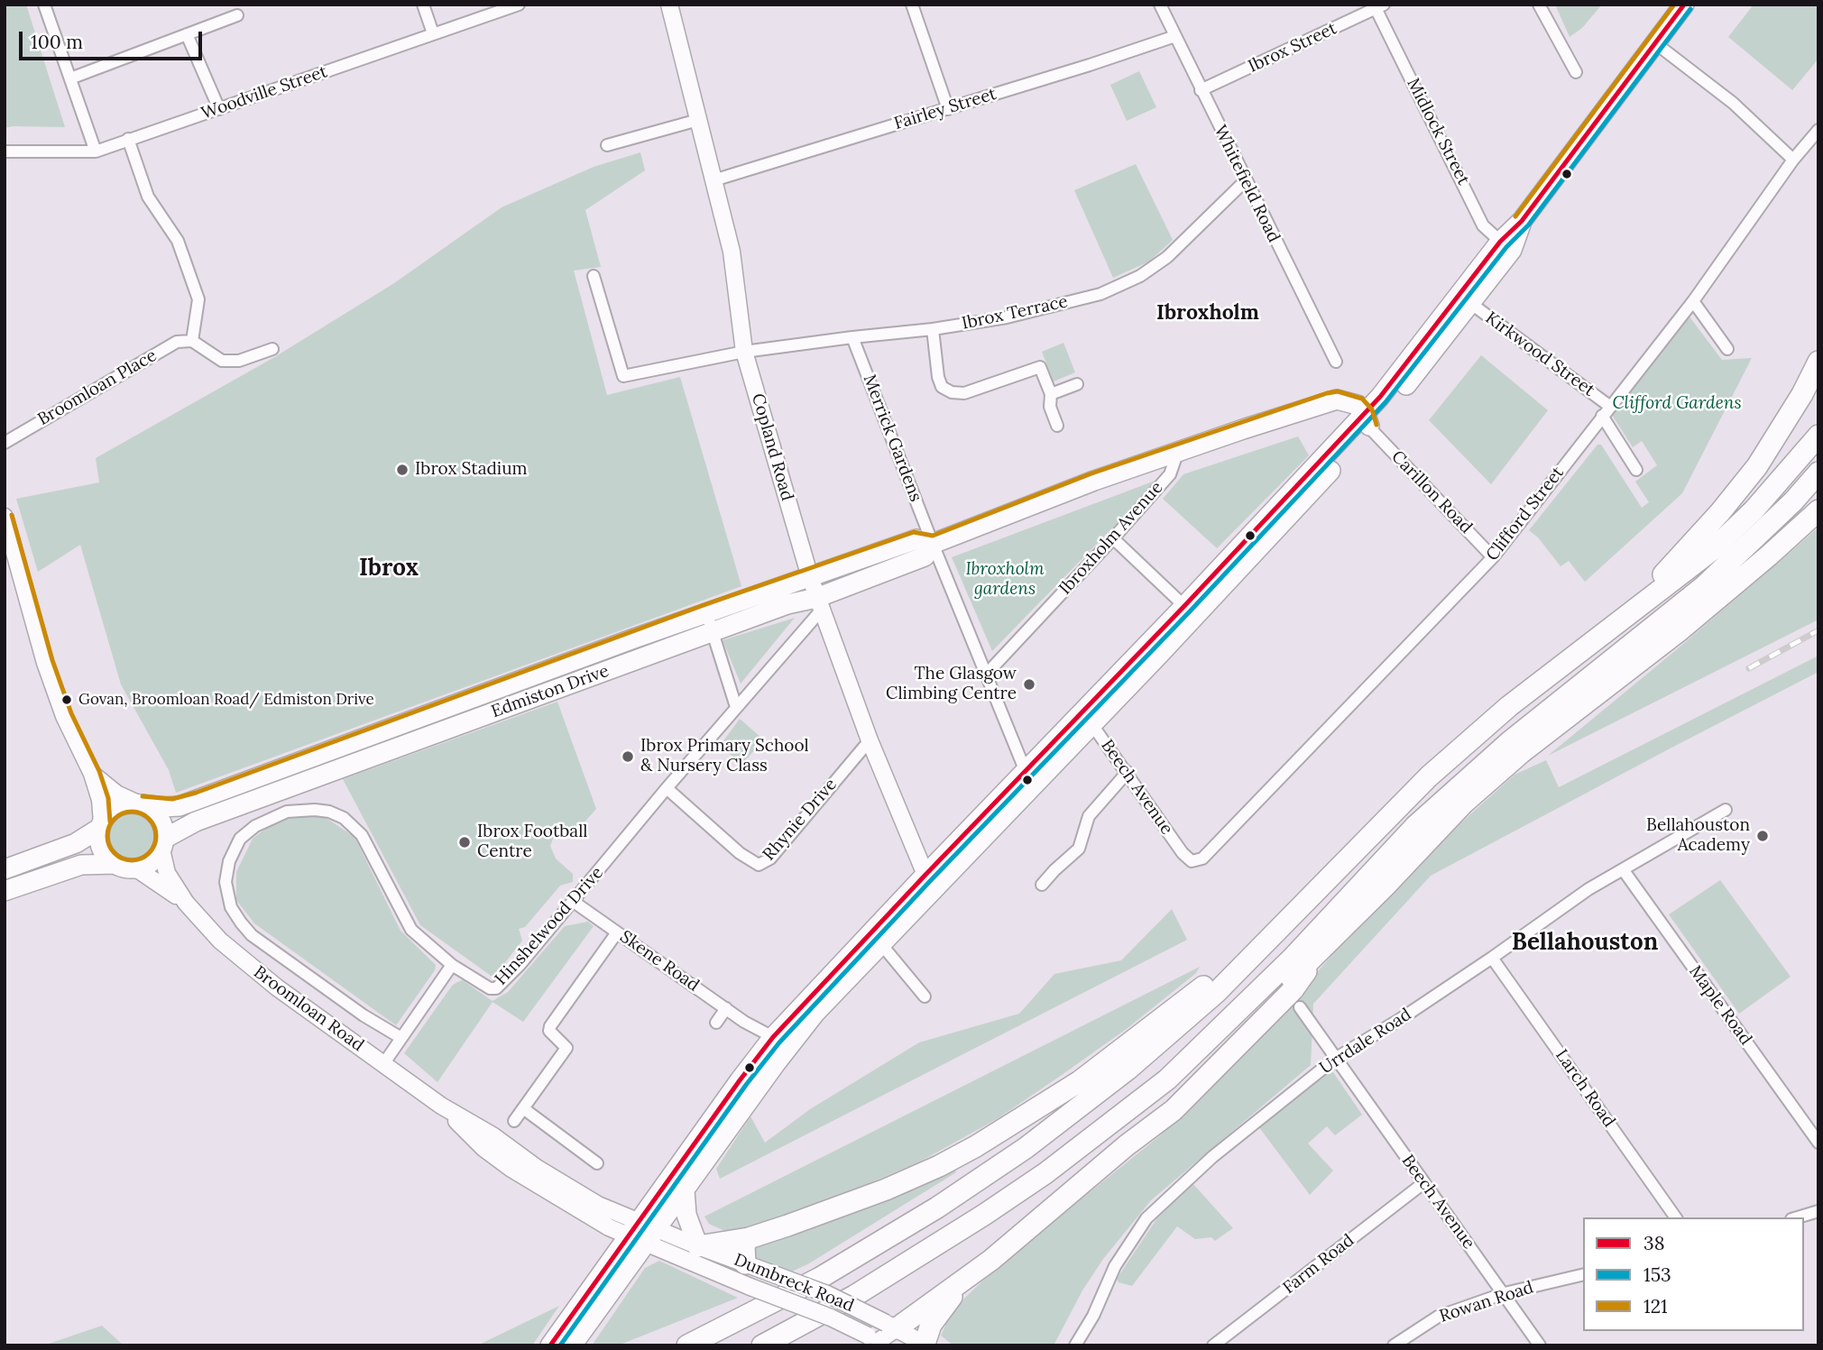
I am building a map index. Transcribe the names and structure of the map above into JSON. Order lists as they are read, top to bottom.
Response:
{
  "streets": {
    "main road": ["Edmiston Drive"],
    "street": [
      "Ibrox Street",
      "Woodville Street",
      "Fairley Street",
      "Midlock Street",
      "Whitefield Road",
      "Ibrox Terrace",
      "Kirkwood Street",
      "Broomloan Place",
      "Merrick Gardens",
      "Copland Road",
      "Carillon Road",
      "Clifford Street",
      "Ibroxholm Avenue",
      "Beech Avenue",
      "Rhynie Drive",
      "Hinshelwood Drive",
      "Skene Road",
      "Maple Road",
      "Broomloan Road",
      "Urrdale Road",
      "Larch Road",
      "Farm Road",
      "Dumbreck Road",
      "Rowan Road"
    ]
  },
  "crossings": [
    ["Ibrox Street", "Midlock Street"],
    ["Ibrox Street", "Whitefield Road"],
    ["Fairley Street", "Whitefield Road"],
    ["Fairley Street", "Copland Road"],
    ["Whitefield Road", "Ibrox Terrace"],
    ["Ibrox Terrace", "Merrick Gardens"],
    ["Ibrox Terrace", "Copland Road"],
    ["Kirkwood Street", "Clifford Street"],
    ["Merrick Gardens", "Ibroxholm Avenue"],
    ["Merrick Gardens", "Edmiston Drive"],
    ["Copland Road", "Edmiston Drive"],
    ["Copland Road", "Rhynie Drive"],
    ["Copland Road", "Hinshelwood Drive"],
    ["Carillon Road", "Clifford Street"],
    ["Carillon Road", "Edmiston Drive"],
    ["Clifford Street", "Beech Avenue"],
    ["Ibroxholm Avenue", "Edmiston Drive"],
    ["Edmiston Drive", "Hinshelwood Drive"],
    ["Edmiston Drive", "Broomloan Road"],
    ["Beech Avenue", "Urrdale Road"],
    ["Beech Avenue", "Farm Road"],
    ["Beech Avenue", "Rowan Road"],
    ["Rhynie Drive", "Hinshelwood Drive"],
    ["Hinshelwood Drive", "Skene Road"],
    ["Maple Road", "Urrdale Road"],
    ["Broomloan Road", "Dumbreck Road"],
    ["Urrdale Road", "Larch Road"]
  ],
  "districts": ["Ibroxholm", "Ibrox", "Bellahouston"],
  "parks": ["Clifford Gardens", "Ibroxholm gardens"],
  "places": [
    "Ibrox Stadium",
    "The Glasgow Climbing Centre",
    "Govan, Broomloan Road/ Edmiston Drive",
    "Ibrox Primary School & Nursery Class",
    "Bellahouston Academy",
    "Ibrox Football Centre"
  ],
  "lines": ["transit line 38", "transit line 121", "transit line 153"],
  "legend": ["38", "153", "121"],
  "scale_bar": "100 m"
}
